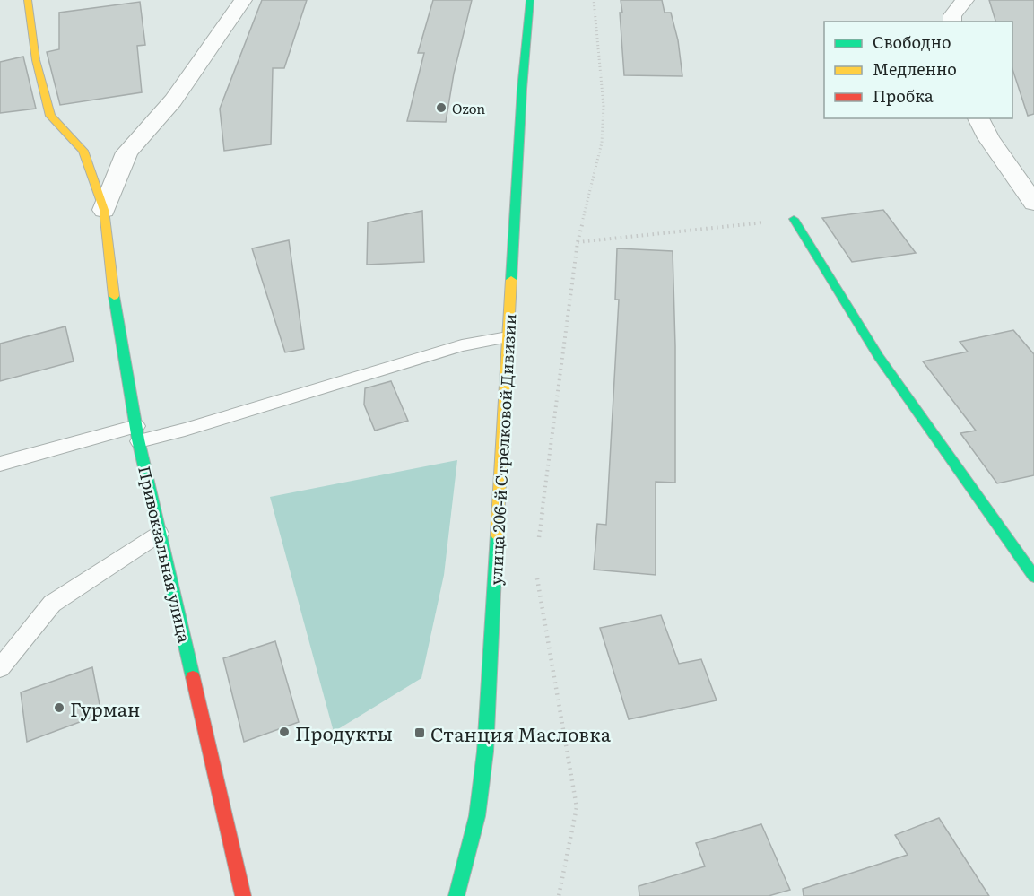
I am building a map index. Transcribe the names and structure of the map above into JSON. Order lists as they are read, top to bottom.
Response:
{
  "streets": {
    "street": ["улица 206-й Стрелковой Дивизии", "Привокзальная улица"]
  },
  "places": {
    "other": ["Ozon", "Гурман", "Продукты"],
    "transit": ["Станция Масловка"]
  },
  "legend": ["Свободно", "Медленно", "Пробка"]
}
